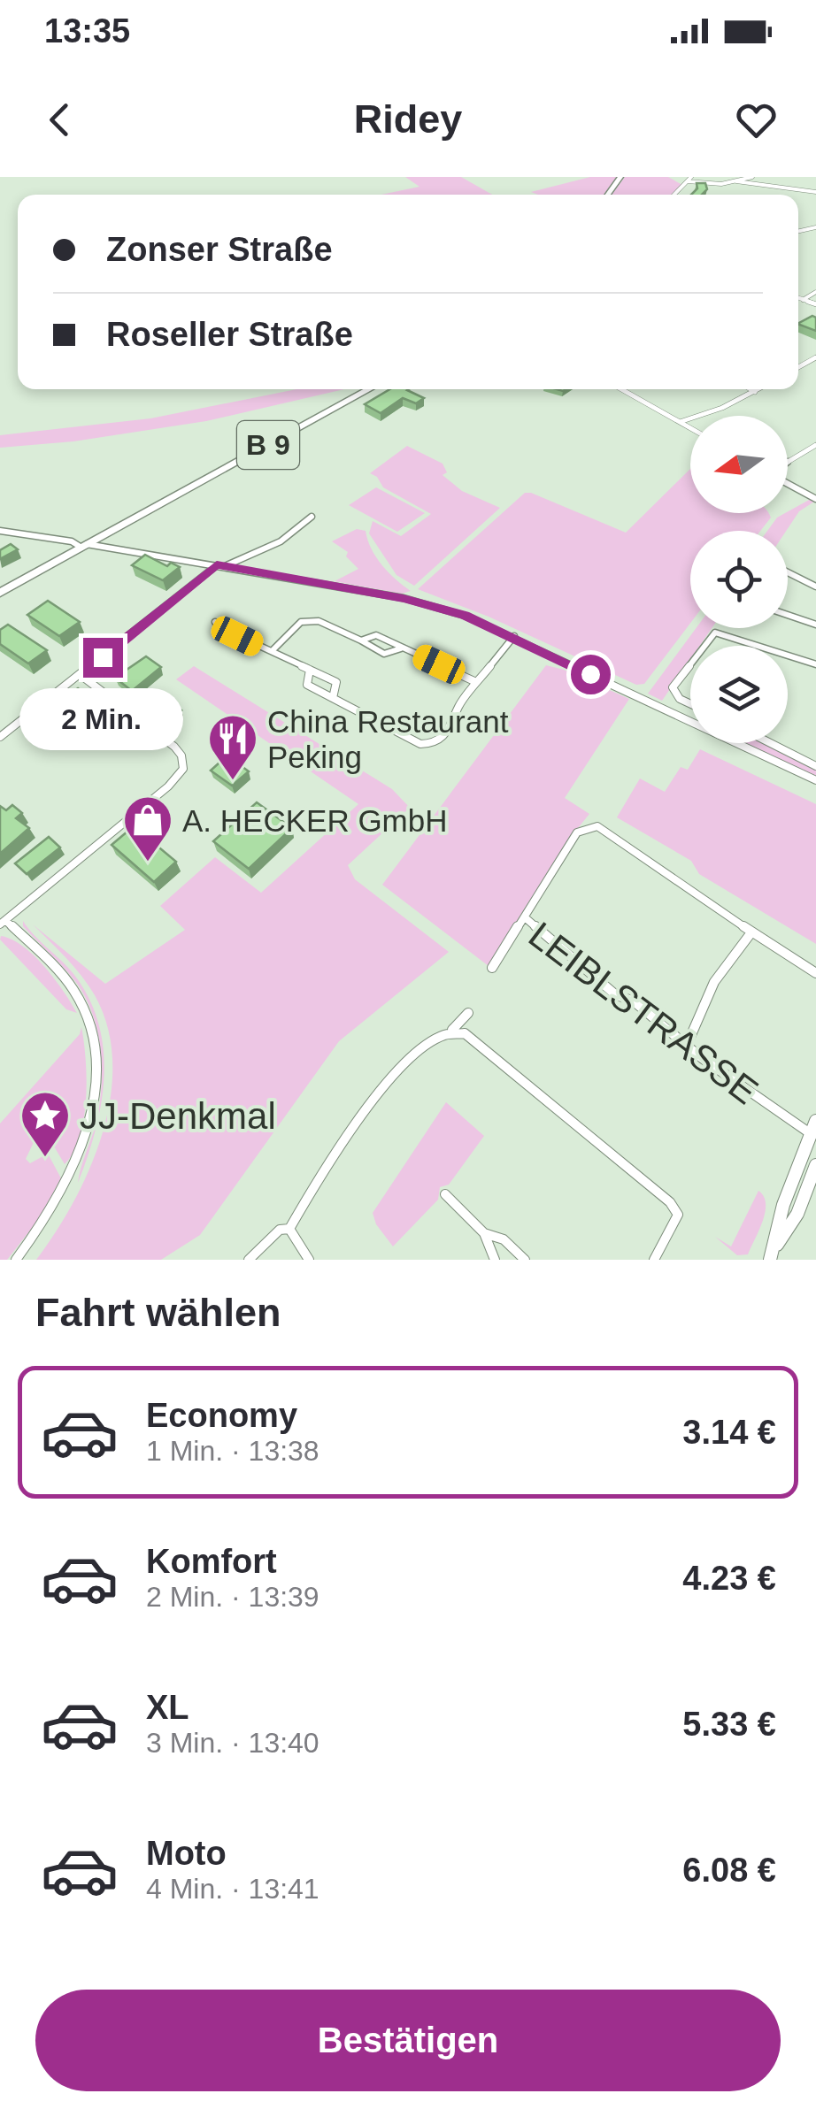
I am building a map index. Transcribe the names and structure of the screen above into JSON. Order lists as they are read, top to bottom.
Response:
{
  "streets": {
    "main road": ["B 9"],
    "street": ["LEIBLSTRASSE"]
  },
  "places": {
    "restaurant": ["China Restaurant Peking"],
    "shop": ["A. HECKER GmbH"],
    "place": ["JJ-Denkmal"]
  },
  "north": "left",
  "page": {
    "status": "13:35",
    "header": "Ridey",
    "banner": ["Zonser Straße", "Roseller Straße"],
    "bubble": "2 Min.",
    "heading": "Fahrt wählen",
    "list": [
      {
        "name": "Economy",
        "note": "1 Min. · 13:38",
        "value": "3.14 €"
      },
      {
        "name": "Komfort",
        "note": "2 Min. · 13:39",
        "value": "4.23 €"
      },
      {
        "name": "XL",
        "note": "3 Min. · 13:40",
        "value": "5.33 €"
      },
      {
        "name": "Moto",
        "note": "4 Min. · 13:41",
        "value": "6.08 €"
      }
    ],
    "buttons": "Bestätigen"
  }
}
